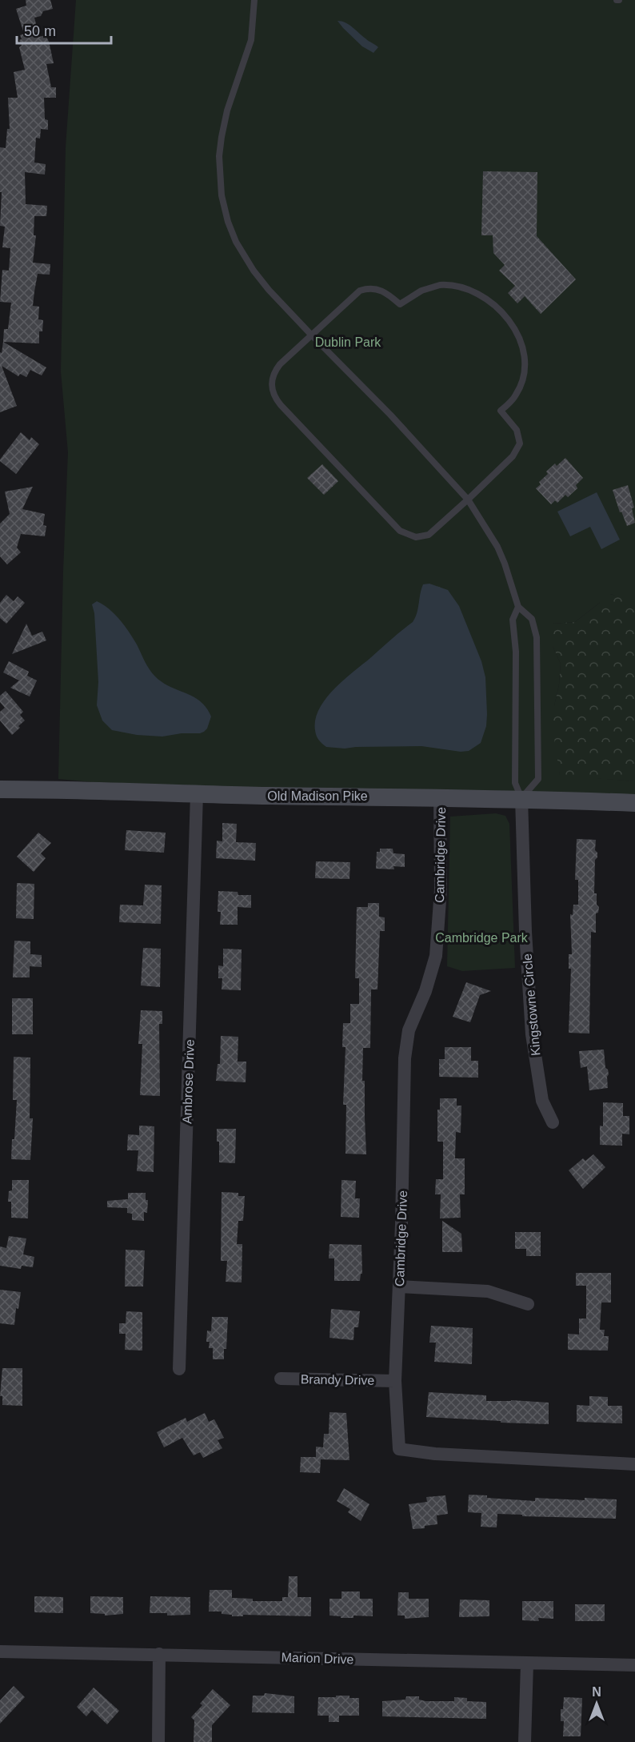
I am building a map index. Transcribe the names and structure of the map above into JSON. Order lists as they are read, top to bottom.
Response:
{
  "streets": {
    "main road": ["Old Madison Pike"],
    "street": [
      "Cambridge Drive",
      "Kingstowne Circle",
      "Ambrose Drive",
      "Brandy Drive",
      "Marion Drive"
    ]
  },
  "crossings": [
    ["Old Madison Pike", "Cambridge Drive"],
    ["Old Madison Pike", "Kingstowne Circle"],
    ["Old Madison Pike", "Ambrose Drive"],
    ["Cambridge Drive", "Brandy Drive"]
  ],
  "parks": ["Dublin Park", "Cambridge Park"],
  "scale_bar": "50 m",
  "north": "top"
}
